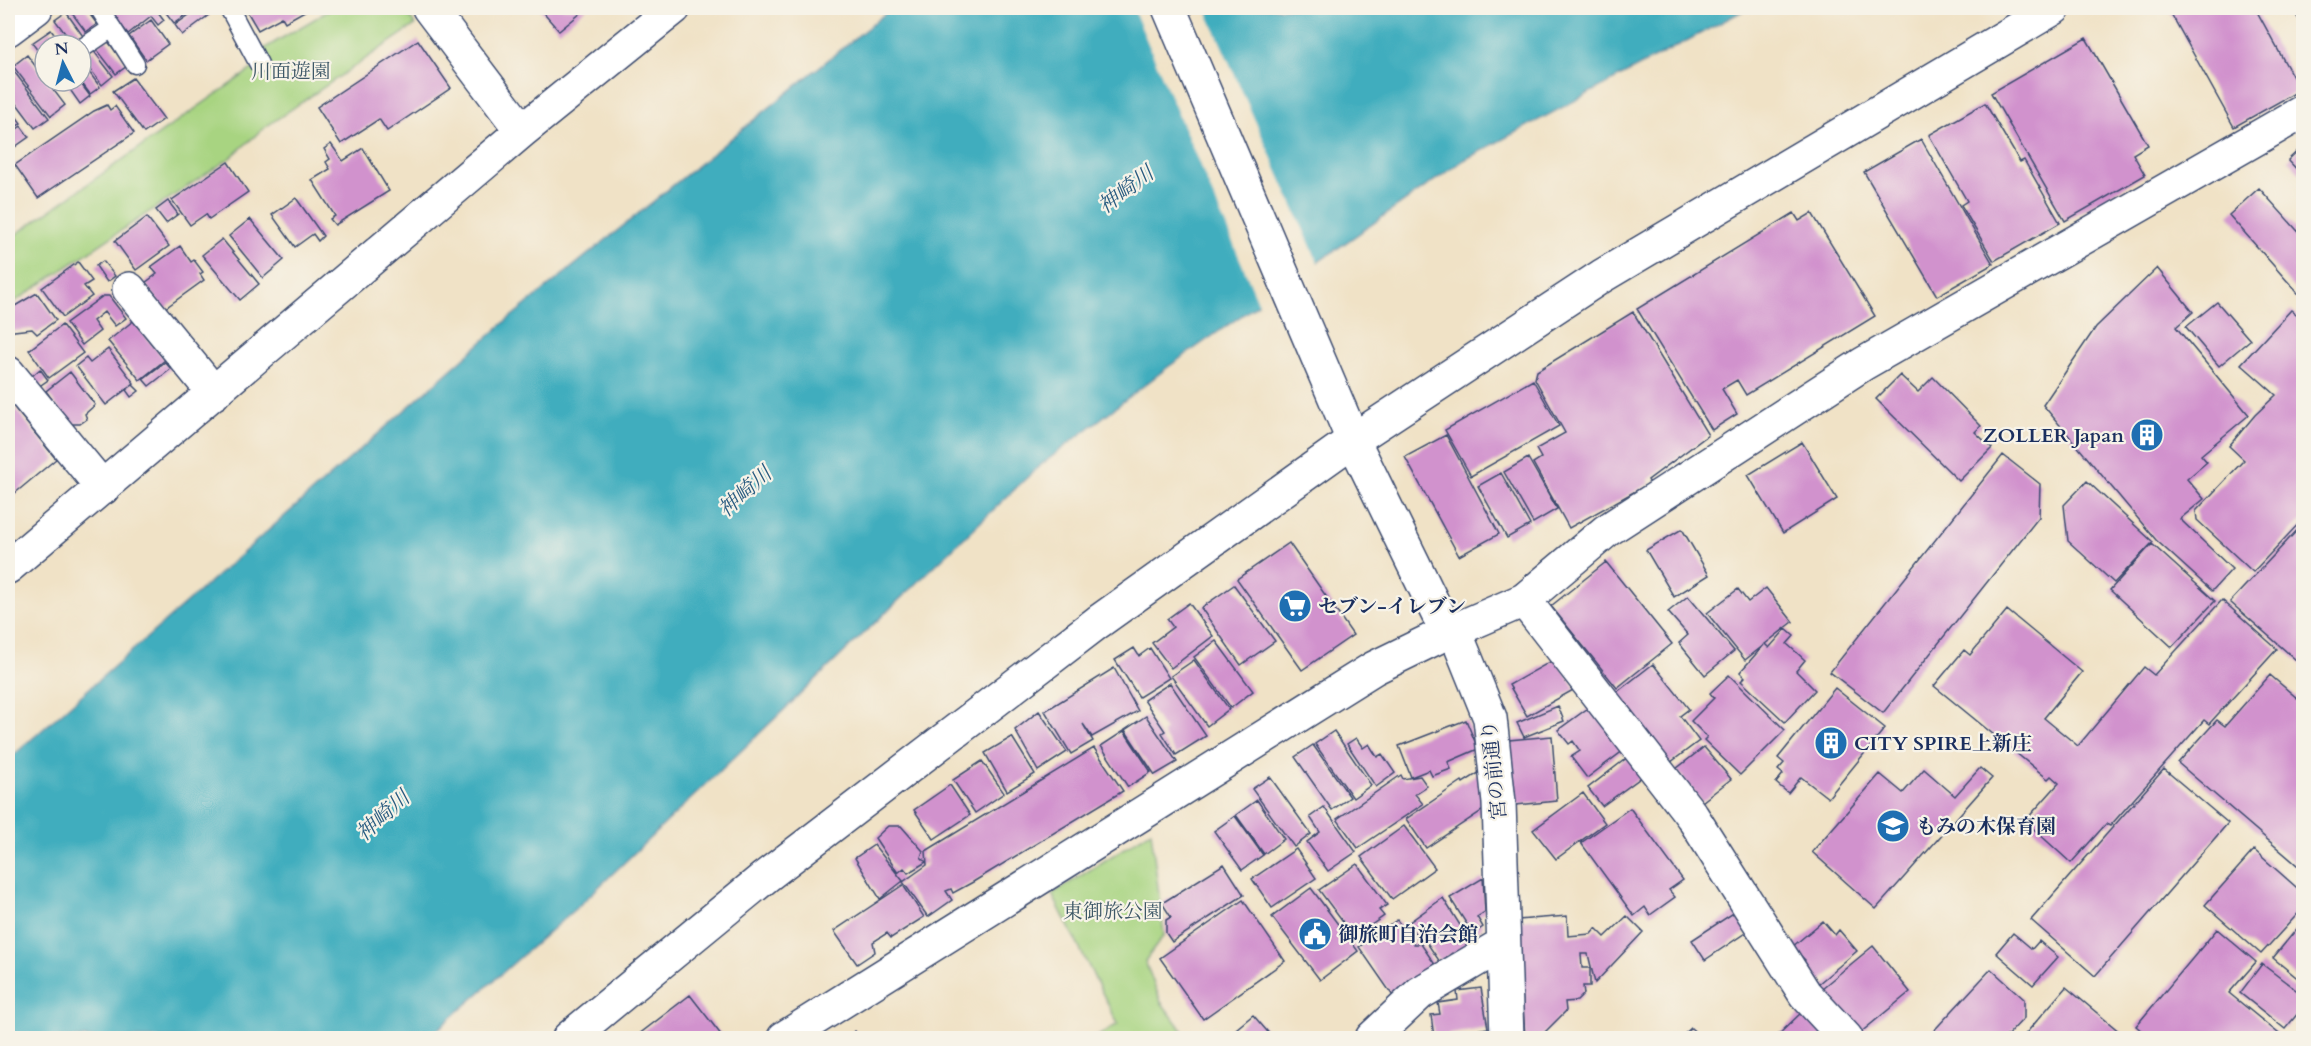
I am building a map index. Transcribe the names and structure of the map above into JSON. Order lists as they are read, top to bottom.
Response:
{
  "streets": {
    "street": ["宮の前通り"]
  },
  "water": ["神崎川"],
  "parks": ["川面遊園", "東御旅公園"],
  "places": {
    "building": ["ZOLLER Japan", "CITY SPIRE上新庄"],
    "supermarket": ["セブン-イレブン"],
    "school or university": ["もみの木保育園"],
    "public building": ["御旅町自治会館"]
  },
  "north": "top"
}
